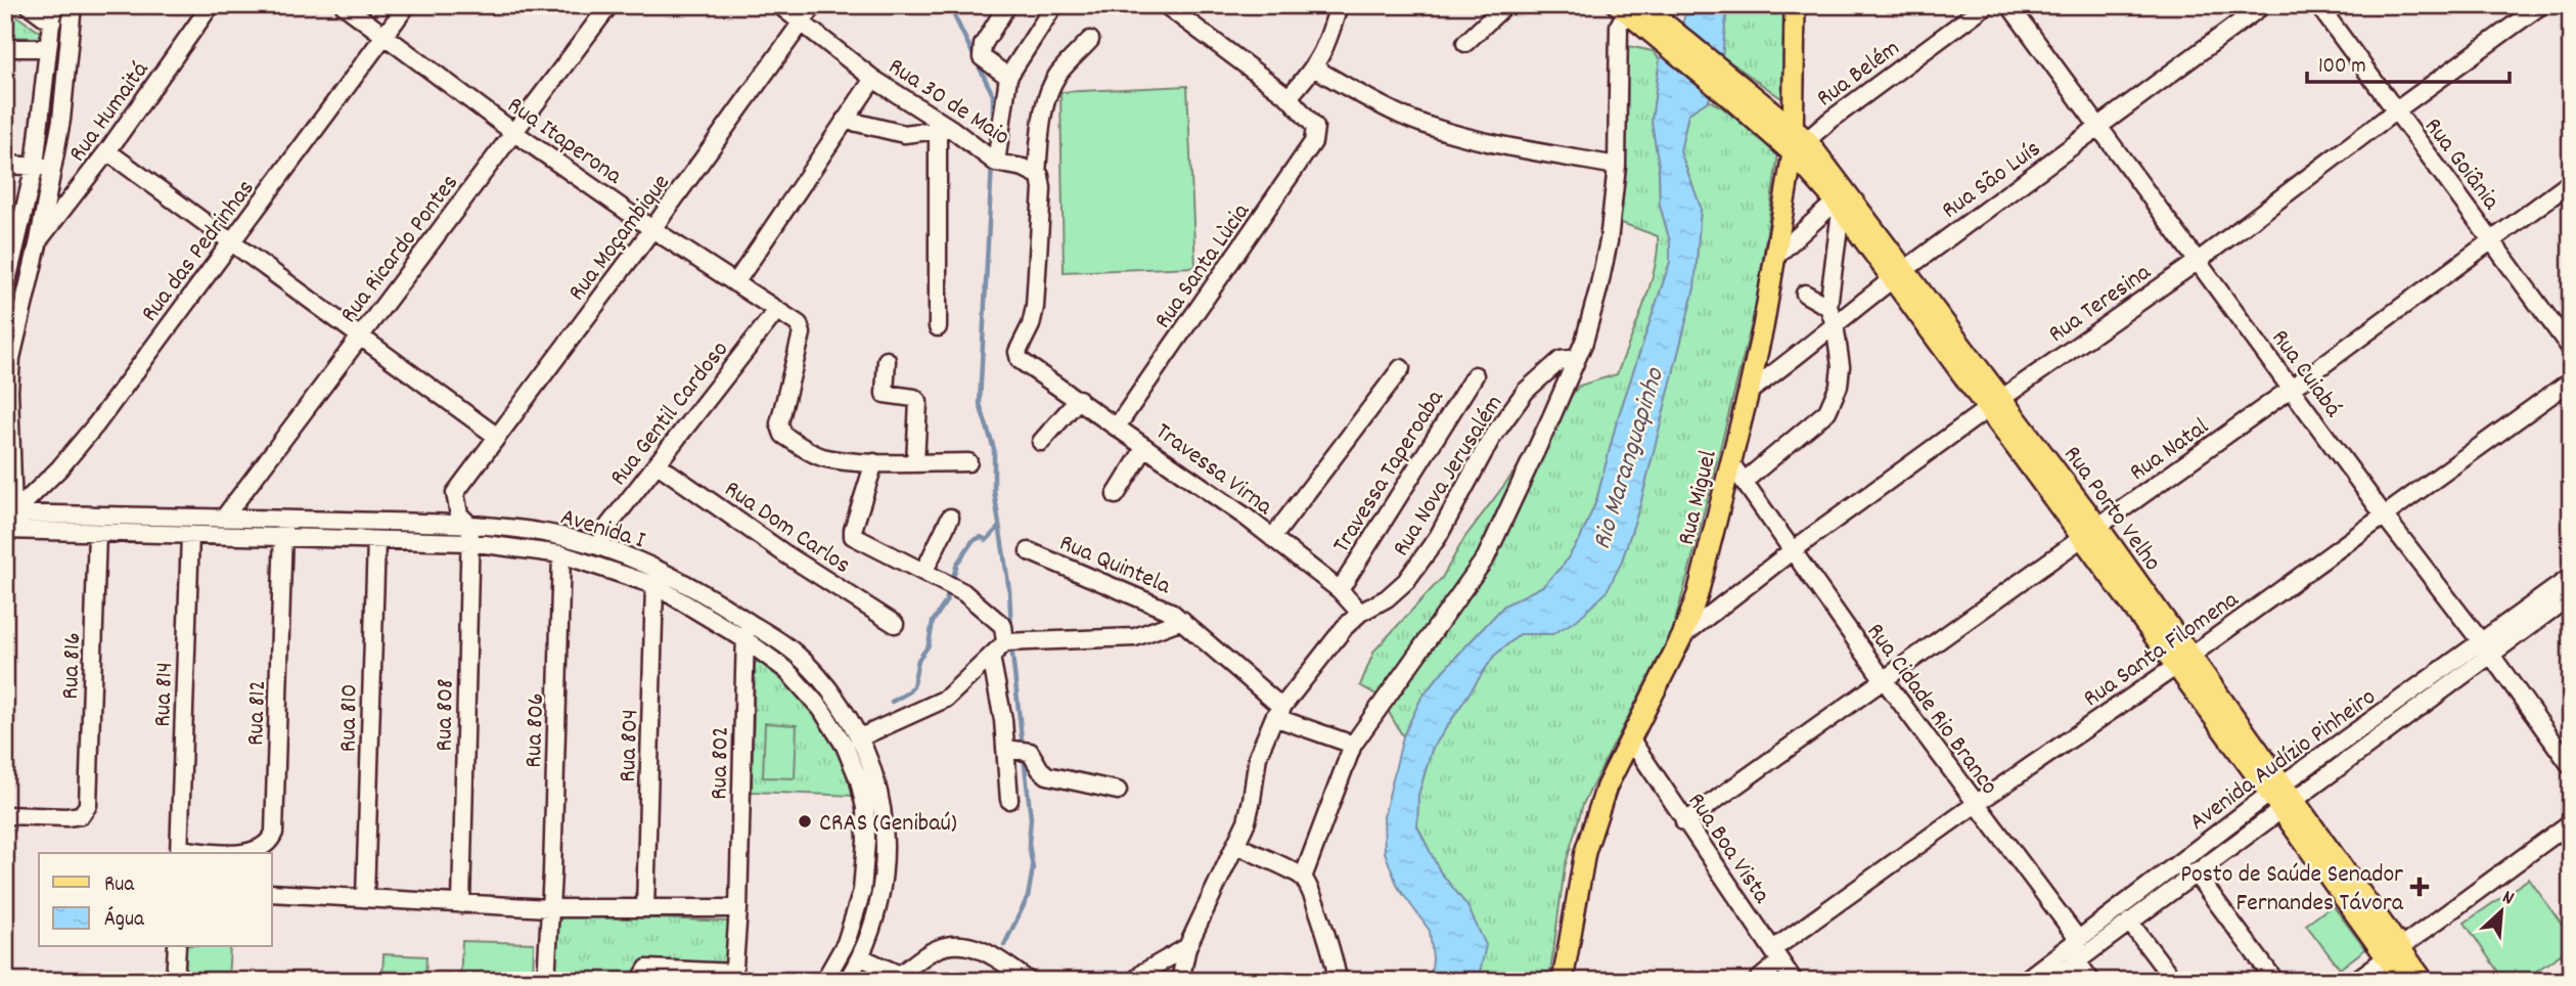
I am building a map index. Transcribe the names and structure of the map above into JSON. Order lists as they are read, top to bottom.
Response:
{
  "streets": {
    "main road": ["Rua Miguel", "Rua Porto Velho"],
    "street": [
      "Rua Belém",
      "Rua 30 de Maio",
      "Rua Humaitá",
      "Rua Itaperona",
      "Rua Goiânia",
      "Rua São Luís",
      "Rua Moçambique",
      "Rua Ricardo Pontes",
      "Rua das Pedrinhas",
      "Rua Santa Lùcia",
      "Rua Teresina",
      "Rua Cuiabá",
      "Rua Gentil Cardoso",
      "Rua Natal",
      "Travessa Virna",
      "Travessa Taperoaba",
      "Rua Nova Jerusalém",
      "Rua Dom Carlos",
      "Avenida I",
      "Rua Quintela",
      "Rua Santa Filomena",
      "Rua 816",
      "Rua 814",
      "Rua Cidade Rio Branco",
      "Rua 812",
      "Rua 808",
      "Rua 810",
      "Rua 806",
      "Rua 804",
      "Avenida Audízio Pinheiro",
      "Rua 802",
      "Rua Boa Vista"
    ]
  },
  "crossings": [
    ["Rua Belém", "Rua Miguel"],
    ["Rua Belém", "Rua Porto Velho"],
    ["Rua 30 de Maio", "Rua Moçambique"],
    ["Rua 30 de Maio", "Travessa Virna"],
    ["Rua Itaperona", "Rua Moçambique"],
    ["Rua Itaperona", "Rua Ricardo Pontes"],
    ["Rua Itaperona", "Rua das Pedrinhas"],
    ["Rua Itaperona", "Rua Gentil Cardoso"],
    ["Rua Goiânia", "Rua Teresina"],
    ["Rua Goiânia", "Rua Natal"],
    ["Rua São Luís", "Rua Cuiabá"],
    ["Rua São Luís", "Rua Miguel"],
    ["Rua São Luís", "Rua Porto Velho"],
    ["Rua Moçambique", "Avenida I"],
    ["Rua Ricardo Pontes", "Avenida I"],
    ["Rua das Pedrinhas", "Avenida I"],
    ["Rua Santa Lùcia", "Travessa Virna"],
    ["Rua Teresina", "Rua Cuiabá"],
    ["Rua Teresina", "Rua Miguel"],
    ["Rua Teresina", "Rua Porto Velho"],
    ["Rua Teresina", "Rua Cidade Rio Branco"],
    ["Rua Cuiabá", "Rua Natal"],
    ["Rua Cuiabá", "Rua Santa Filomena"],
    ["Rua Cuiabá", "Avenida Audízio Pinheiro"],
    ["Rua Gentil Cardoso", "Rua Dom Carlos"],
    ["Rua Gentil Cardoso", "Avenida I"],
    ["Rua Natal", "Rua Porto Velho"],
    ["Rua Natal", "Rua Cidade Rio Branco"],
    ["Rua Natal", "Rua Boa Vista"],
    ["Travessa Virna", "Travessa Taperoaba"],
    ["Travessa Virna", "Rua Nova Jerusalém"],
    ["Rua Nova Jerusalém", "Rua Quintela"],
    ["Rua Miguel", "Rua Porto Velho"],
    ["Rua Miguel", "Rua Cidade Rio Branco"],
    ["Rua Miguel", "Rua Boa Vista"],
    ["Rua Porto Velho", "Rua Santa Filomena"],
    ["Rua Porto Velho", "Avenida Audízio Pinheiro"],
    ["Avenida I", "Rua 816"],
    ["Avenida I", "Rua 814"],
    ["Avenida I", "Rua 812"],
    ["Avenida I", "Rua 808"],
    ["Avenida I", "Rua 810"],
    ["Avenida I", "Rua 806"],
    ["Avenida I", "Rua 804"],
    ["Avenida I", "Rua 802"],
    ["Rua Santa Filomena", "Rua Cidade Rio Branco"],
    ["Rua Santa Filomena", "Rua Boa Vista"],
    ["Rua Cidade Rio Branco", "Avenida Audízio Pinheiro"]
  ],
  "water": ["Rio Maranguapinho"],
  "places": {
    "other": ["CRAS (Genibaú)"],
    "health": ["Posto de Saúde Senador Fernandes Távora"]
  },
  "legend": ["Rua", "Água"],
  "scale_bar": "100 m",
  "north": "top right"
}
